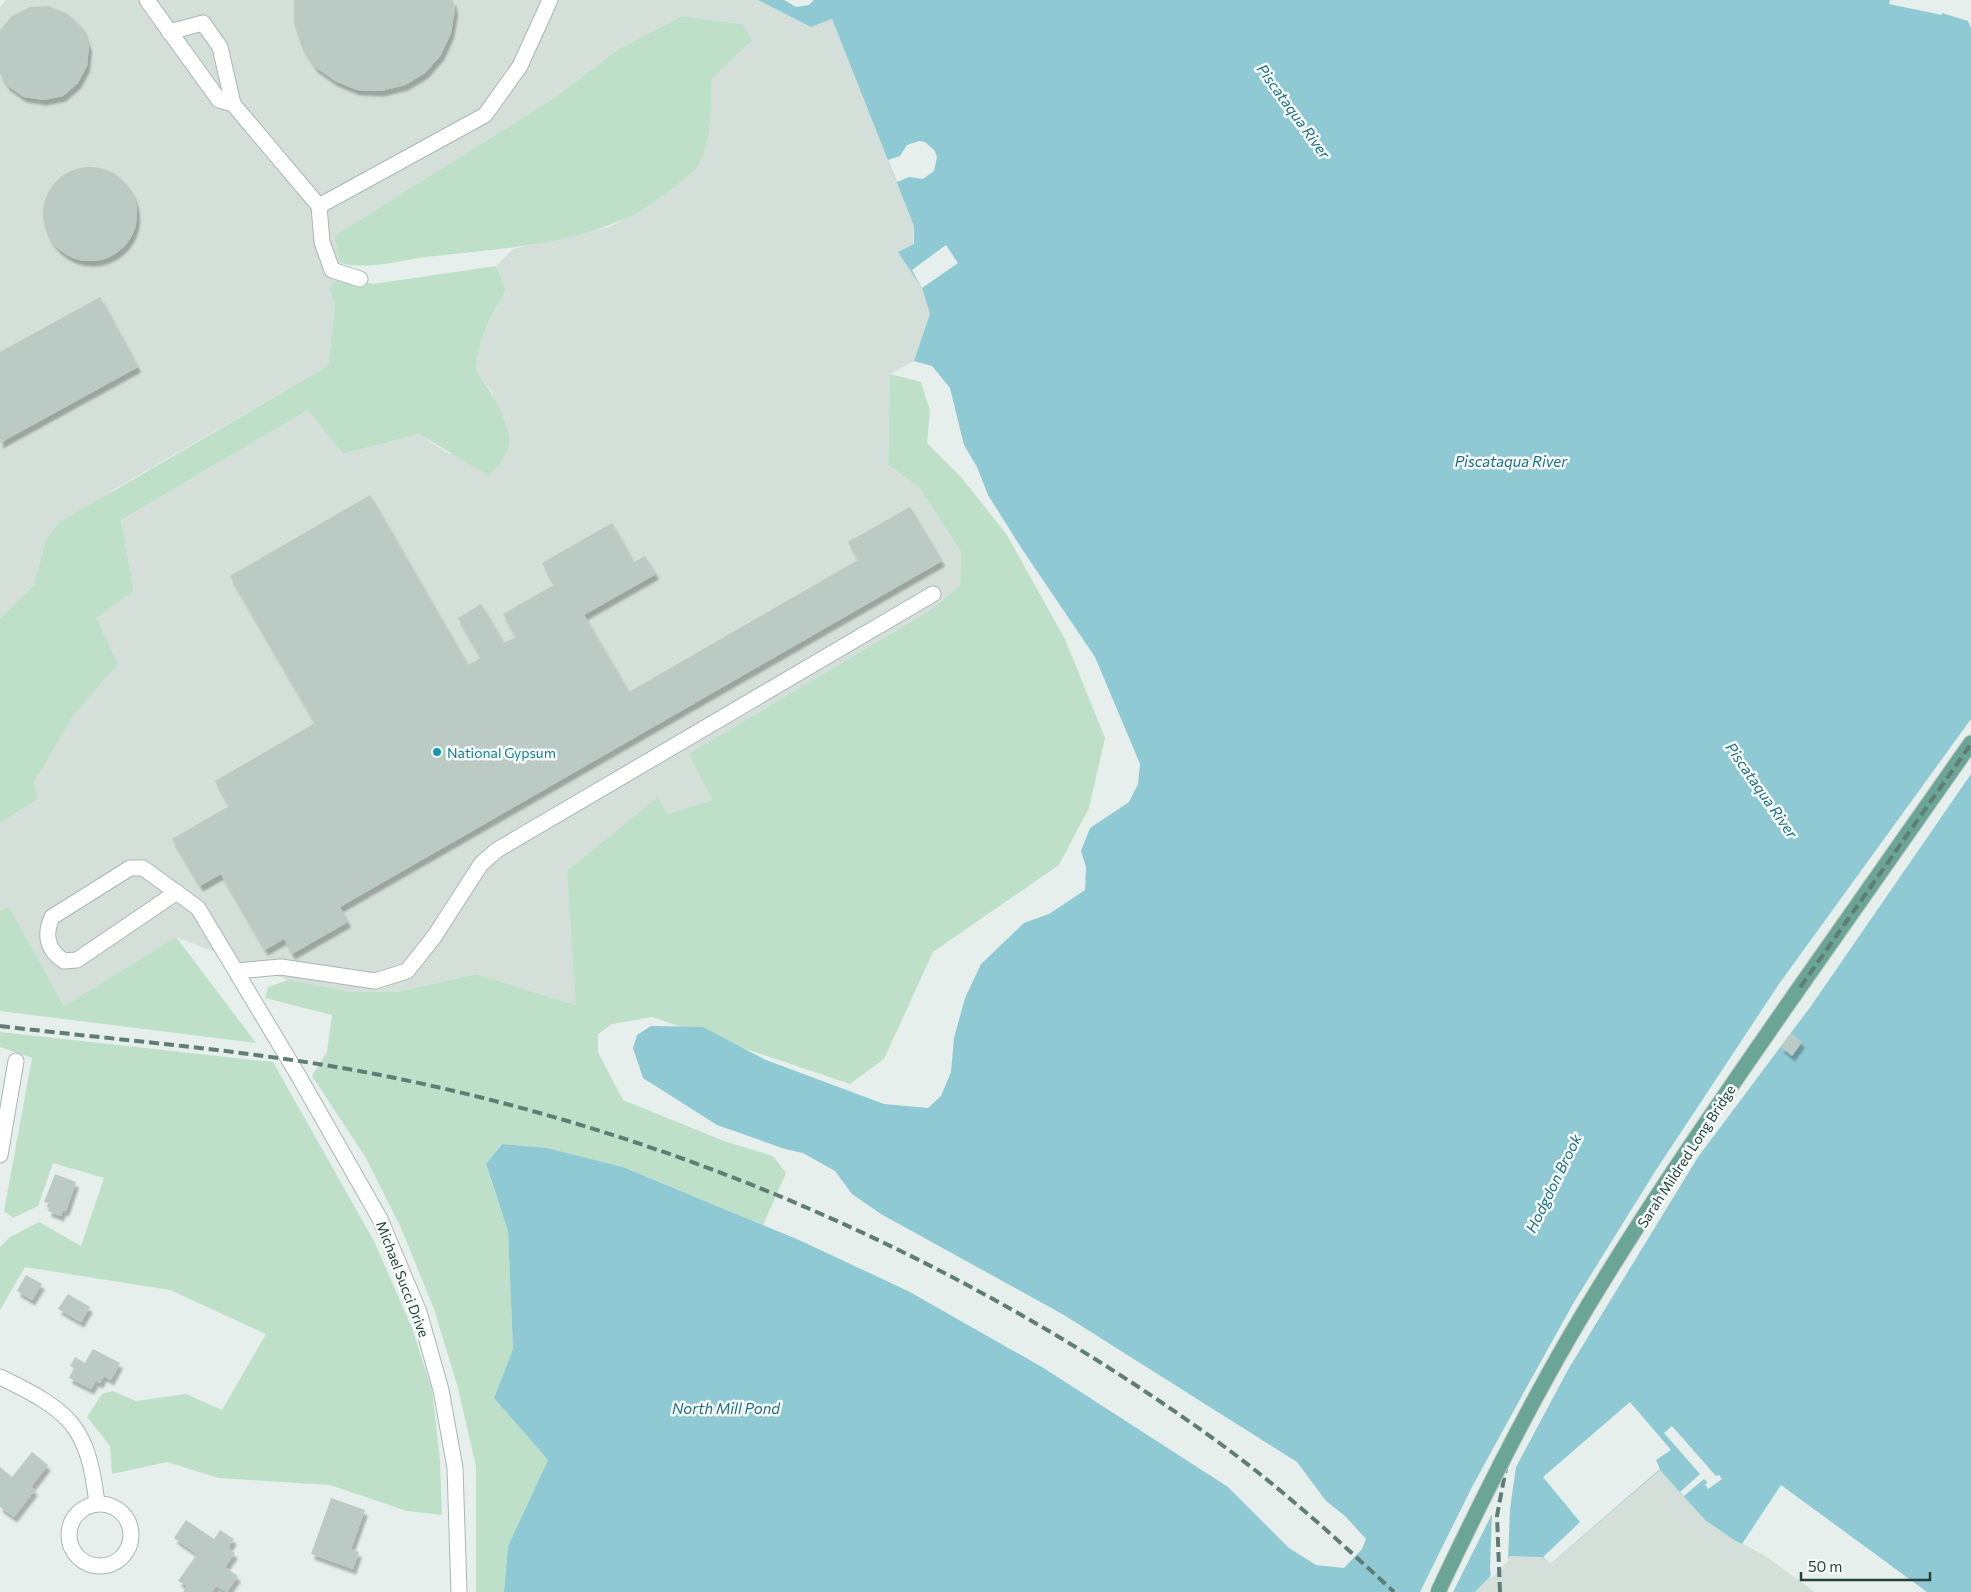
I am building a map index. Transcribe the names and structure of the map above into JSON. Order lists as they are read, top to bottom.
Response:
{
  "streets": {
    "main road": ["Sarah Mildred Long Bridge"],
    "street": ["Michael Succi Drive"]
  },
  "water": ["Piscataqua River", "Hodgdon Brook", "North Mill Pond"],
  "places": ["National Gypsum"],
  "scale_bar": "50 m"
}
